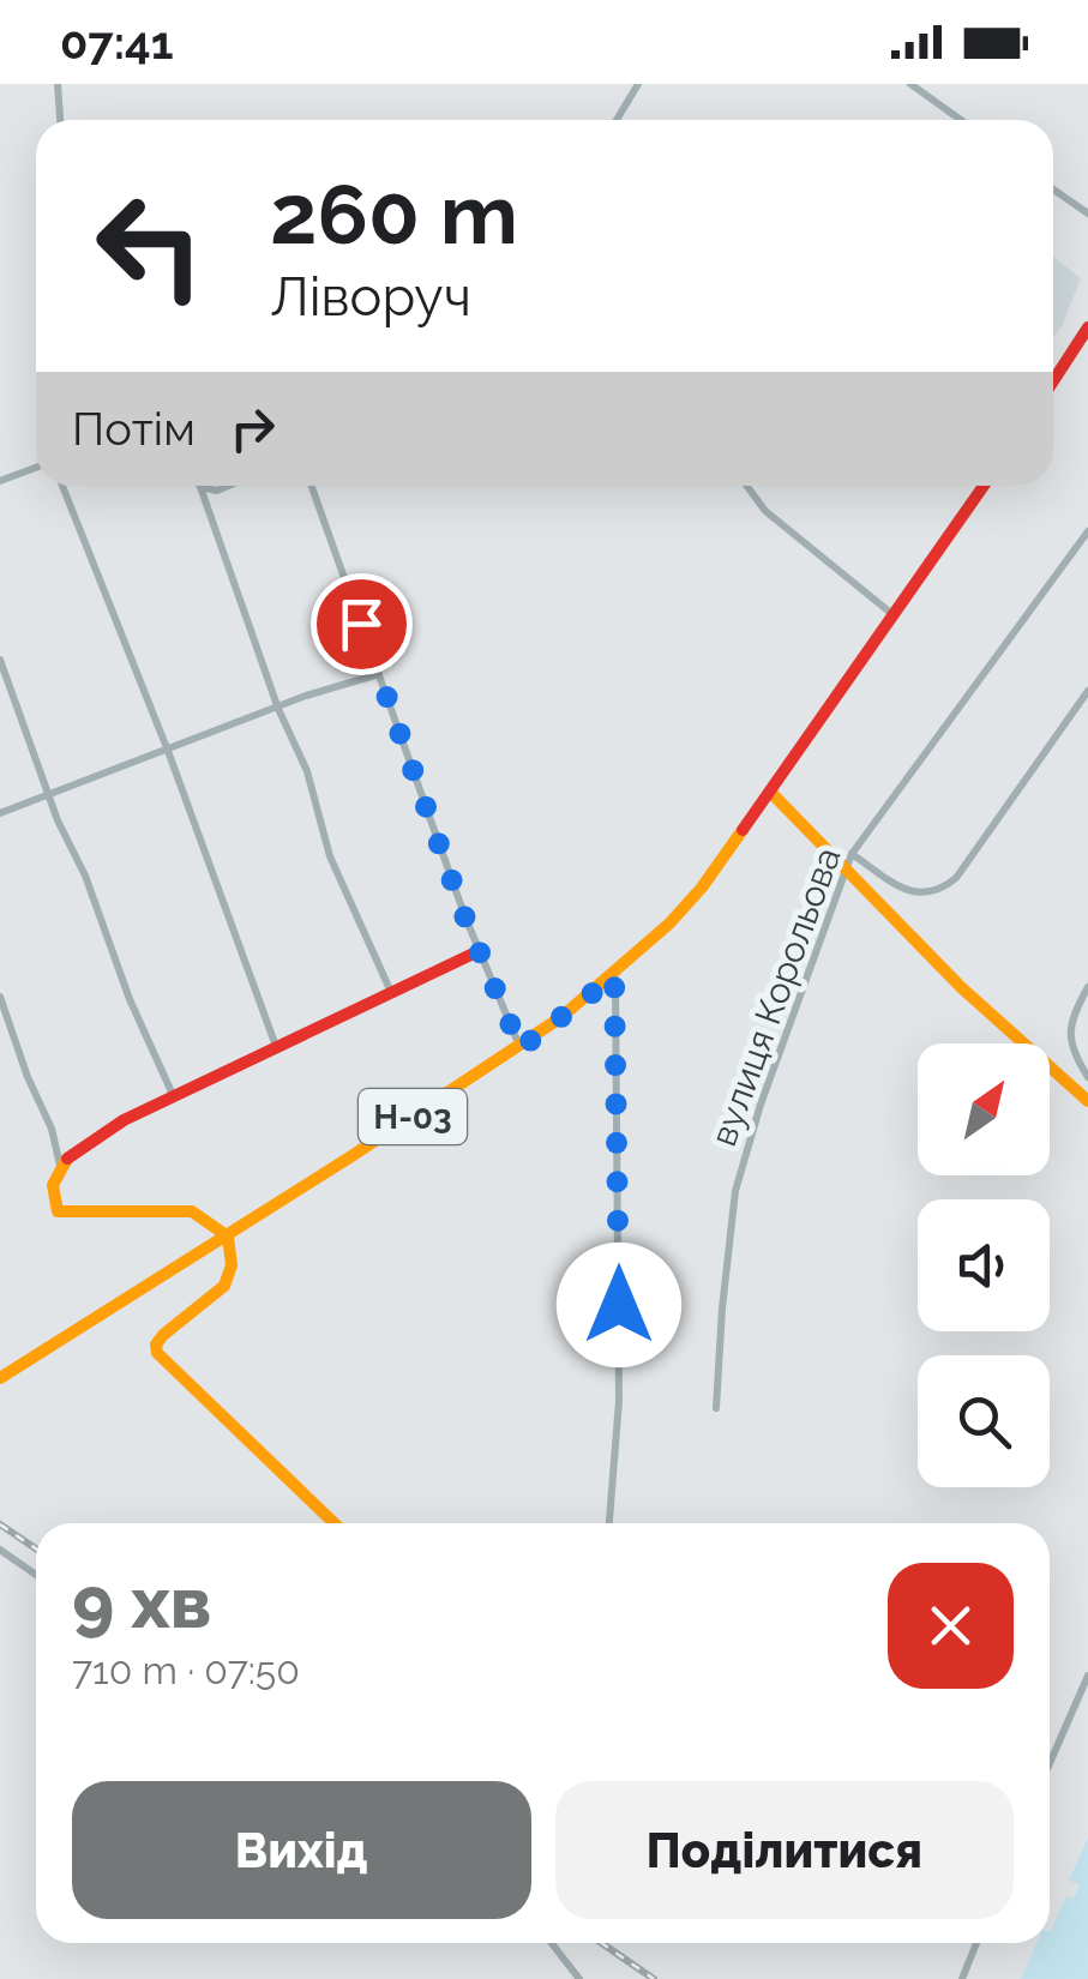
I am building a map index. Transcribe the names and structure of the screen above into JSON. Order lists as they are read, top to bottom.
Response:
{
  "streets": {
    "main road": ["Н-03"],
    "street": ["вулиця Корольова"]
  },
  "north": "top right",
  "page": {
    "status": "07:41",
    "turn": ["260 m", "Ліворуч"],
    "then": "Потім",
    "heading": ["9 хв", "710 m · 07:50"],
    "buttons": ["Вихід", "Поділитися"]
  }
}
